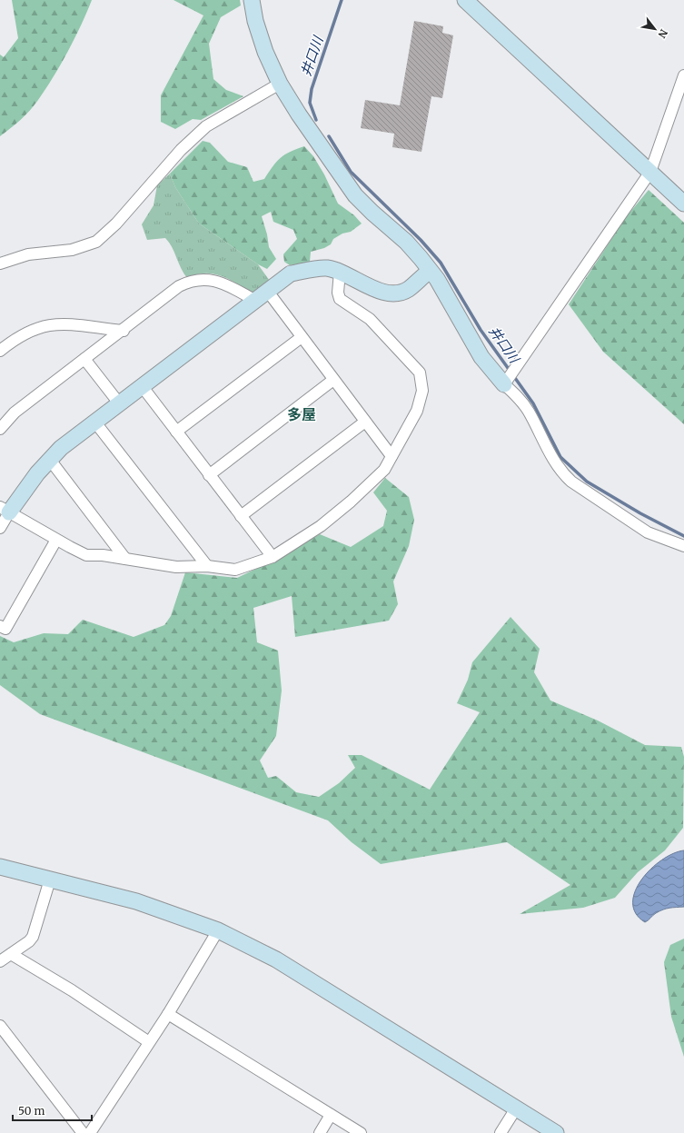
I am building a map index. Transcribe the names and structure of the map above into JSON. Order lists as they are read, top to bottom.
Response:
{
  "districts": ["多屋"],
  "water": ["井口川"],
  "scale_bar": "50 m",
  "north": "bottom right"
}
